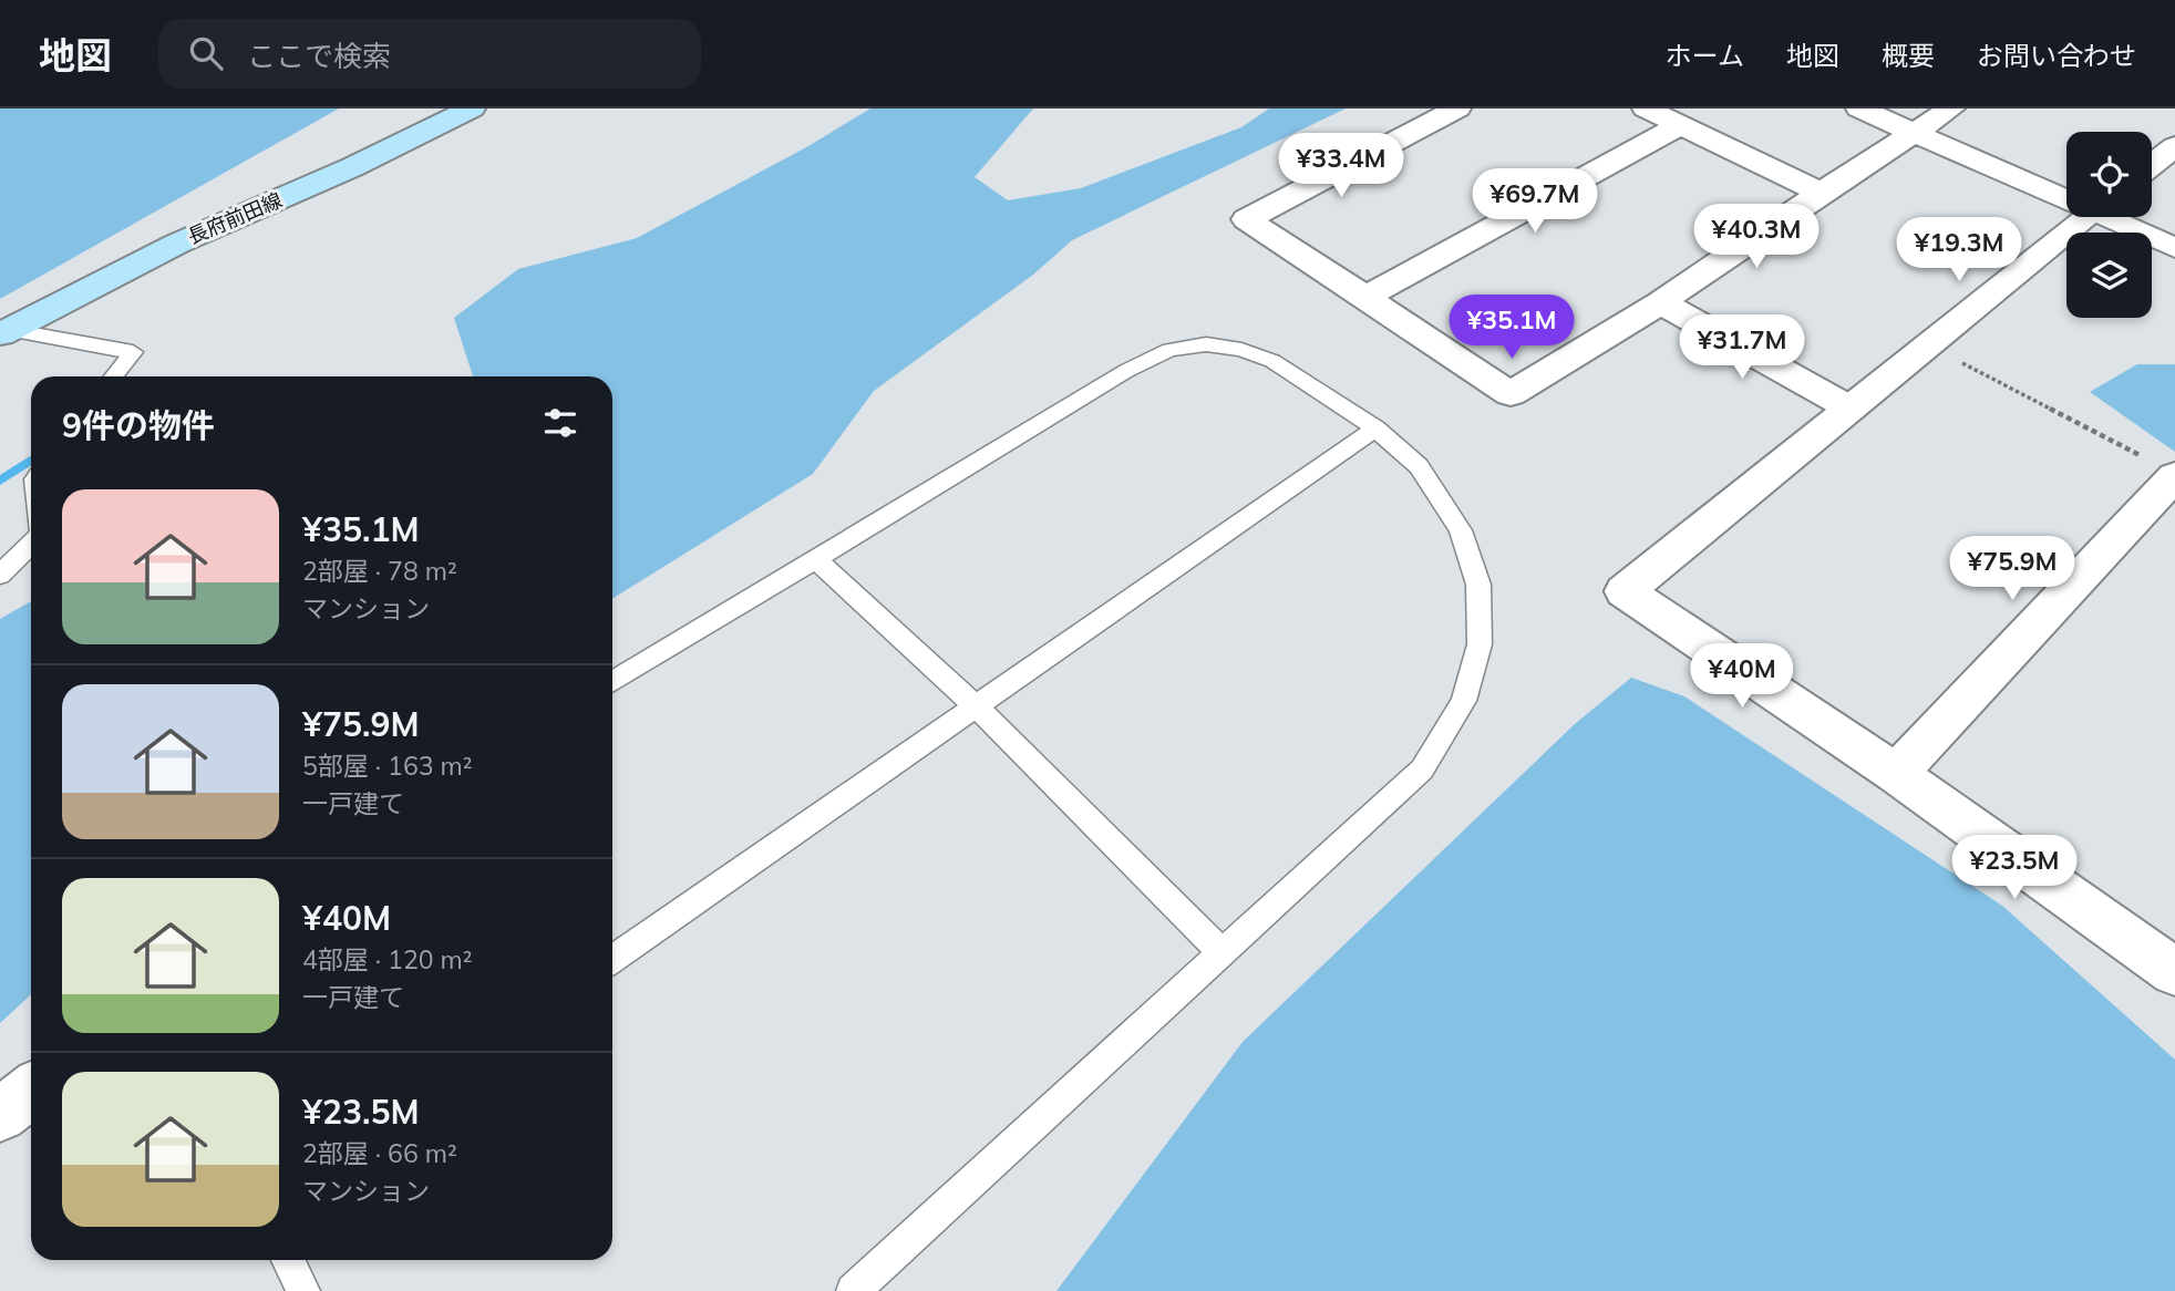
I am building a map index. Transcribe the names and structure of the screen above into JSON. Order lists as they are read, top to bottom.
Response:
{
  "streets": {
    "main road": ["長府前田線"]
  },
  "page": {
    "header": "地図",
    "search": "ここで検索",
    "nav": [
      "ホーム",
      "地図",
      "概要",
      "お問い合わせ"
    ],
    "price": [
      "¥33.4M",
      "¥69.7M",
      "¥40.3M",
      "¥19.3M",
      "¥35.1M",
      "¥31.7M",
      "¥75.9M",
      "¥40M",
      "¥23.5M"
    ],
    "heading": "9件の物件",
    "list": [
      {
        "name": "¥35.1M",
        "note": "2部屋 · 78 m² · マンション"
      },
      {
        "name": "¥75.9M",
        "note": "5部屋 · 163 m² · 一戸建て"
      },
      {
        "name": "¥40M",
        "note": "4部屋 · 120 m² · 一戸建て"
      },
      {
        "name": "¥23.5M",
        "note": "2部屋 · 66 m² · マンション"
      }
    ]
  }
}
